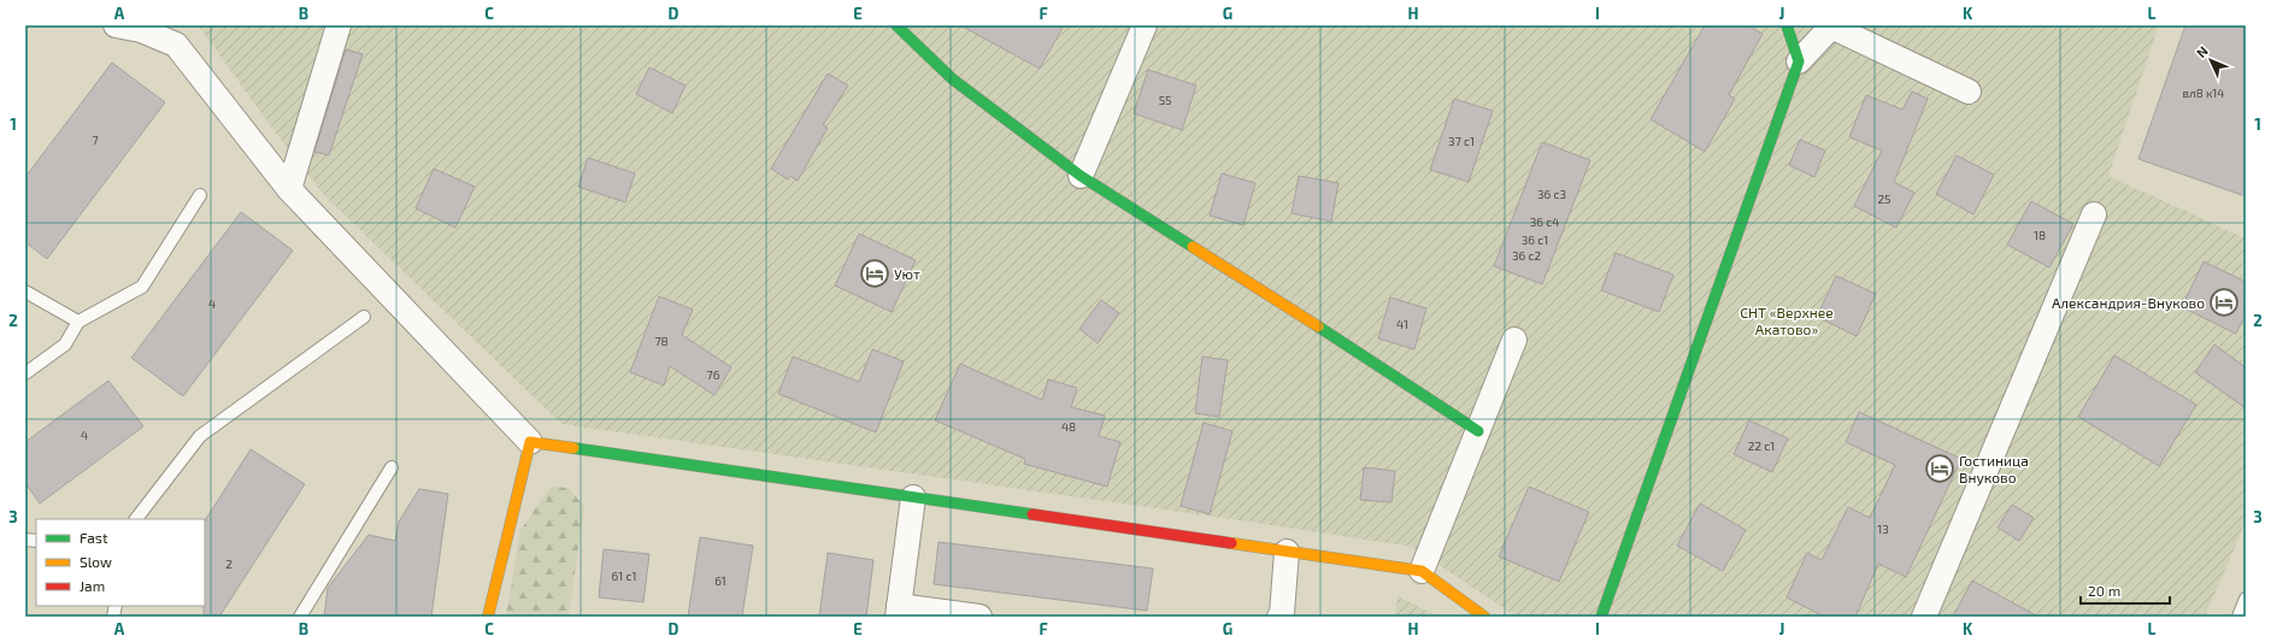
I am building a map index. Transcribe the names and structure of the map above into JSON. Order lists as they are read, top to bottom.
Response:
{
  "parks": ["СНТ «Верхнее Акатово»"],
  "places": {
    "hotel": ["Уют", "Александрия-Внуково", "Гостиница Внуково"]
  },
  "house_numbers": [
    "вл8 к14",
    "55",
    "7",
    "37 с1",
    "36 с3",
    "25",
    "36 с4",
    "18",
    "36 с1",
    "36 с2",
    "4",
    "41",
    "78",
    "76",
    "48",
    "4",
    "22 с1",
    "13",
    "2",
    "61 с1",
    "61"
  ],
  "legend": ["Fast", "Slow", "Jam"],
  "scale_bar": "20 m",
  "north": "top left",
  "grid": {
    "columns": [
      "A",
      "B",
      "C",
      "D",
      "E",
      "F",
      "G",
      "H",
      "I",
      "J",
      "K",
      "L"
    ],
    "rows": ["1", "2", "3"]
  }
}
